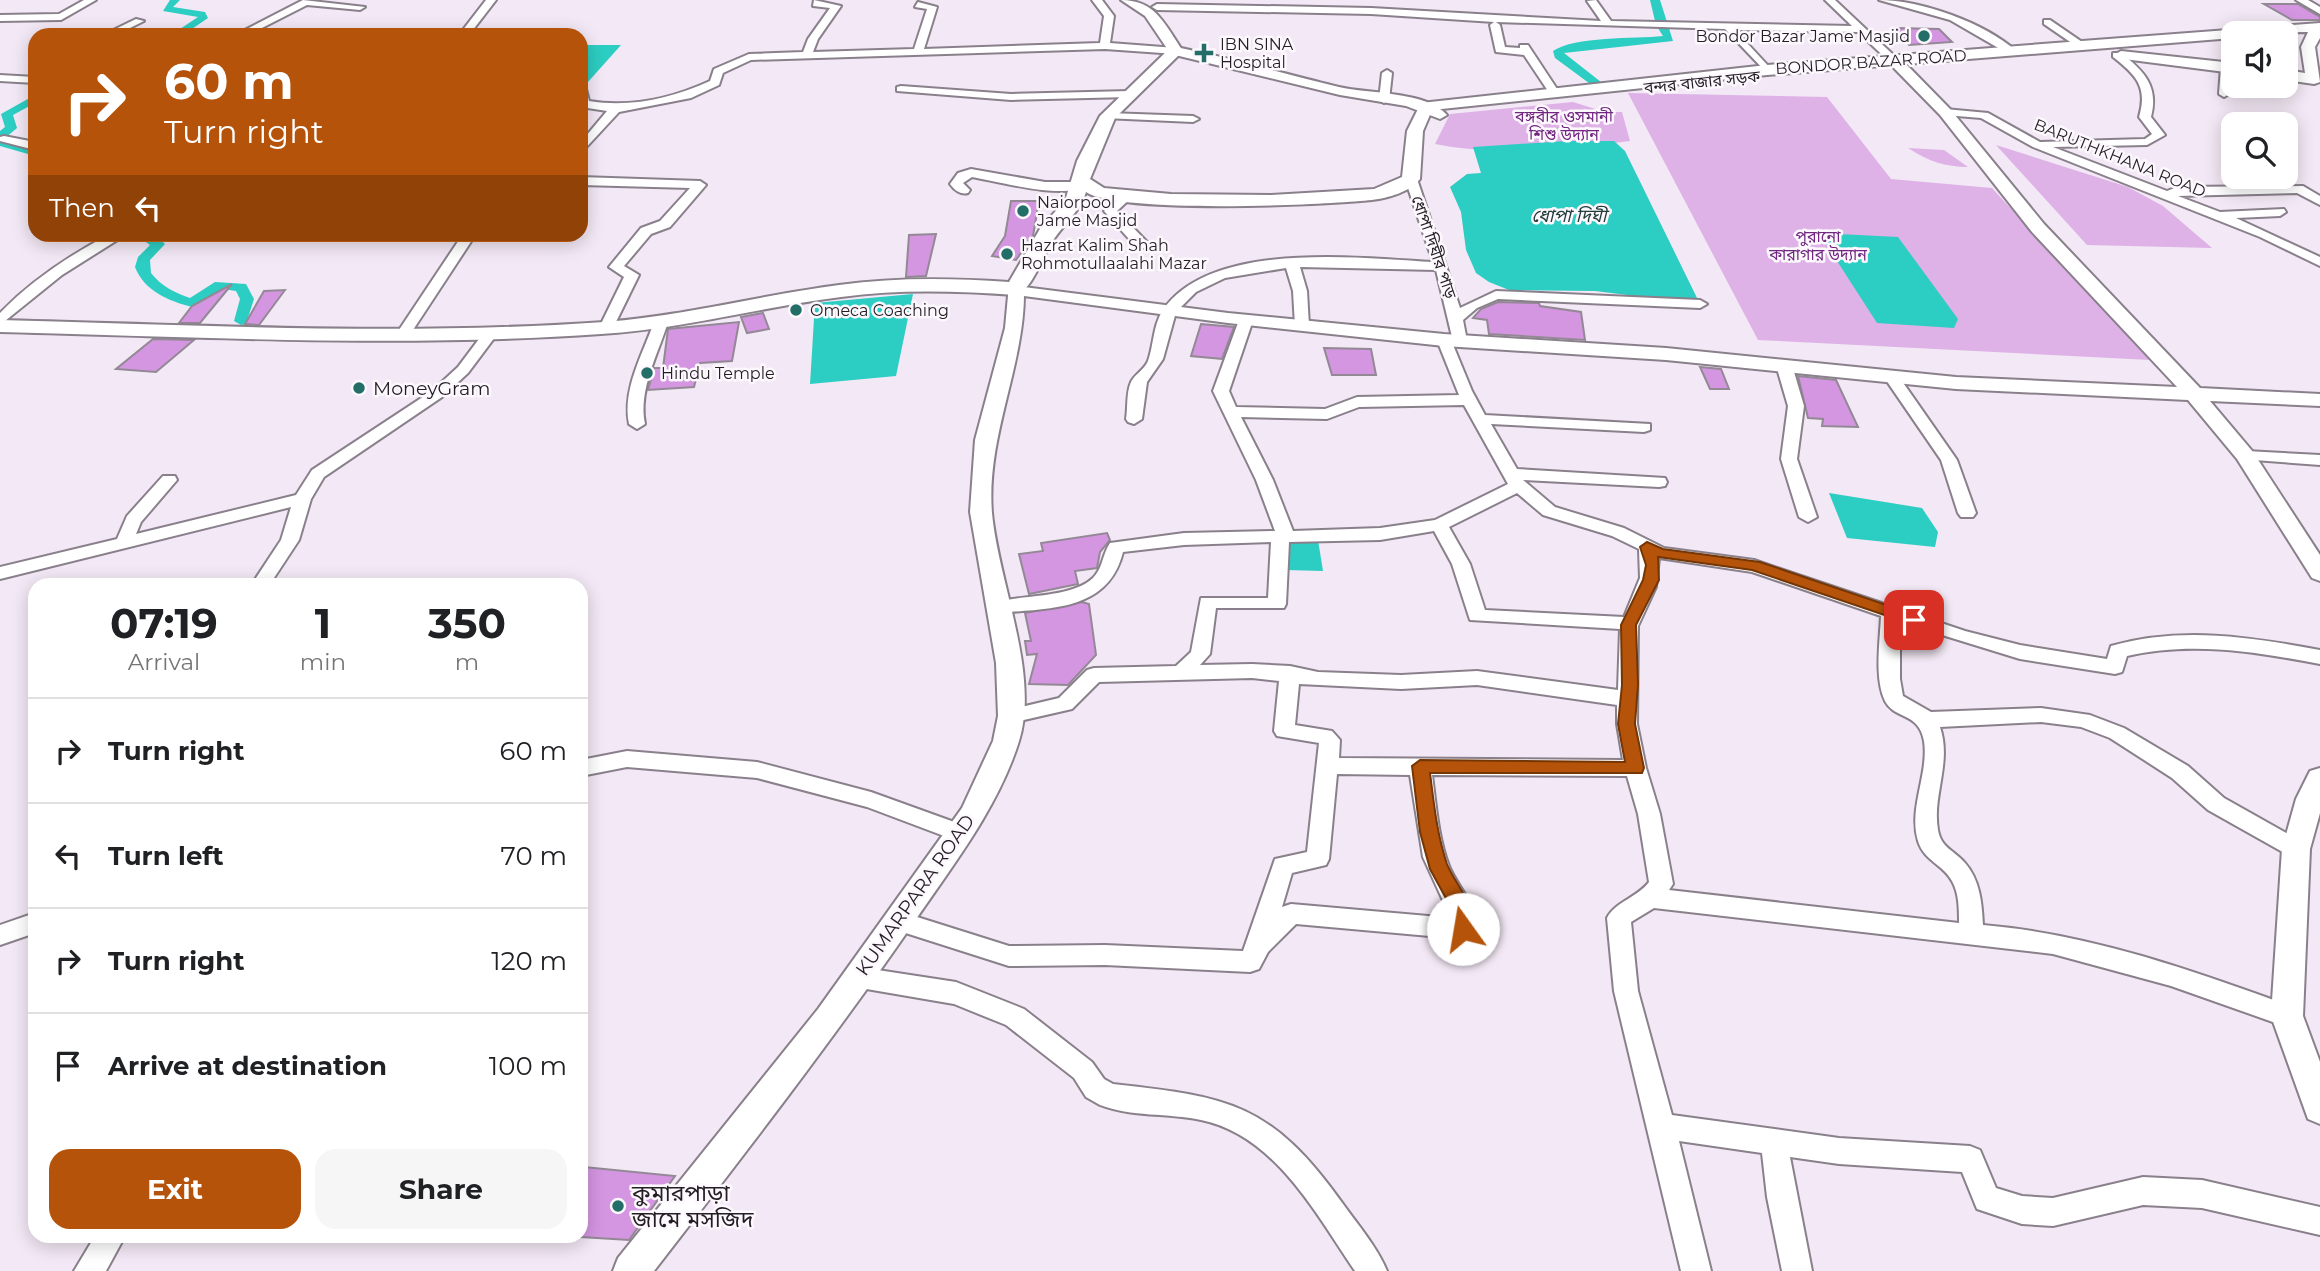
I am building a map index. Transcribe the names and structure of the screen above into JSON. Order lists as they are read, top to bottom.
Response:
{
  "streets": {
    "highway": ["BONDOR BAZAR ROAD", "বন্দর বাজার সড়ক", "ধোপা দিঘীর পাড়"],
    "main road": ["KUMARPARA ROAD"],
    "street": ["BARUTHKHANA ROAD"]
  },
  "crossings": [
    ["BONDOR BAZAR ROAD", "বন্দর বাজার সড়ক"],
    ["BONDOR BAZAR ROAD", "ধোপা দিঘীর পাড়"],
    ["বন্দর বাজার সড়ক", "ধোপা দিঘীর পাড়"]
  ],
  "water": ["ধোপা দিঘী"],
  "parks": ["বঙ্গবীর ওসমানী শিশু উদ্যান", "পুরানো কারাগার উদ্যান"],
  "places": {
    "other": [
      "Bondor Bazar Jame Masjid",
      "Naiorpool Jame Masjid",
      "Hazrat Kalim Shah Rohmotullaalahi Mazar",
      "Omeca Coaching",
      "Hindu Temple",
      "MoneyGram",
      "কুমারপাড়া জামে মসজিদ"
    ],
    "health": ["IBN SINA Hospital"]
  },
  "page": {
    "turn": ["60 m", "Turn right"],
    "then": "Then",
    "eta": [
      "07:19",
      "Arrival",
      "1",
      "min",
      "350",
      "m"
    ],
    "list": [
      {
        "name": "Turn right",
        "value": "60 m"
      },
      {
        "name": "Turn left",
        "value": "70 m"
      },
      {
        "name": "Turn right",
        "value": "120 m"
      },
      {
        "name": "Arrive at destination",
        "value": "100 m"
      }
    ],
    "buttons": ["Exit", "Share"]
  }
}
